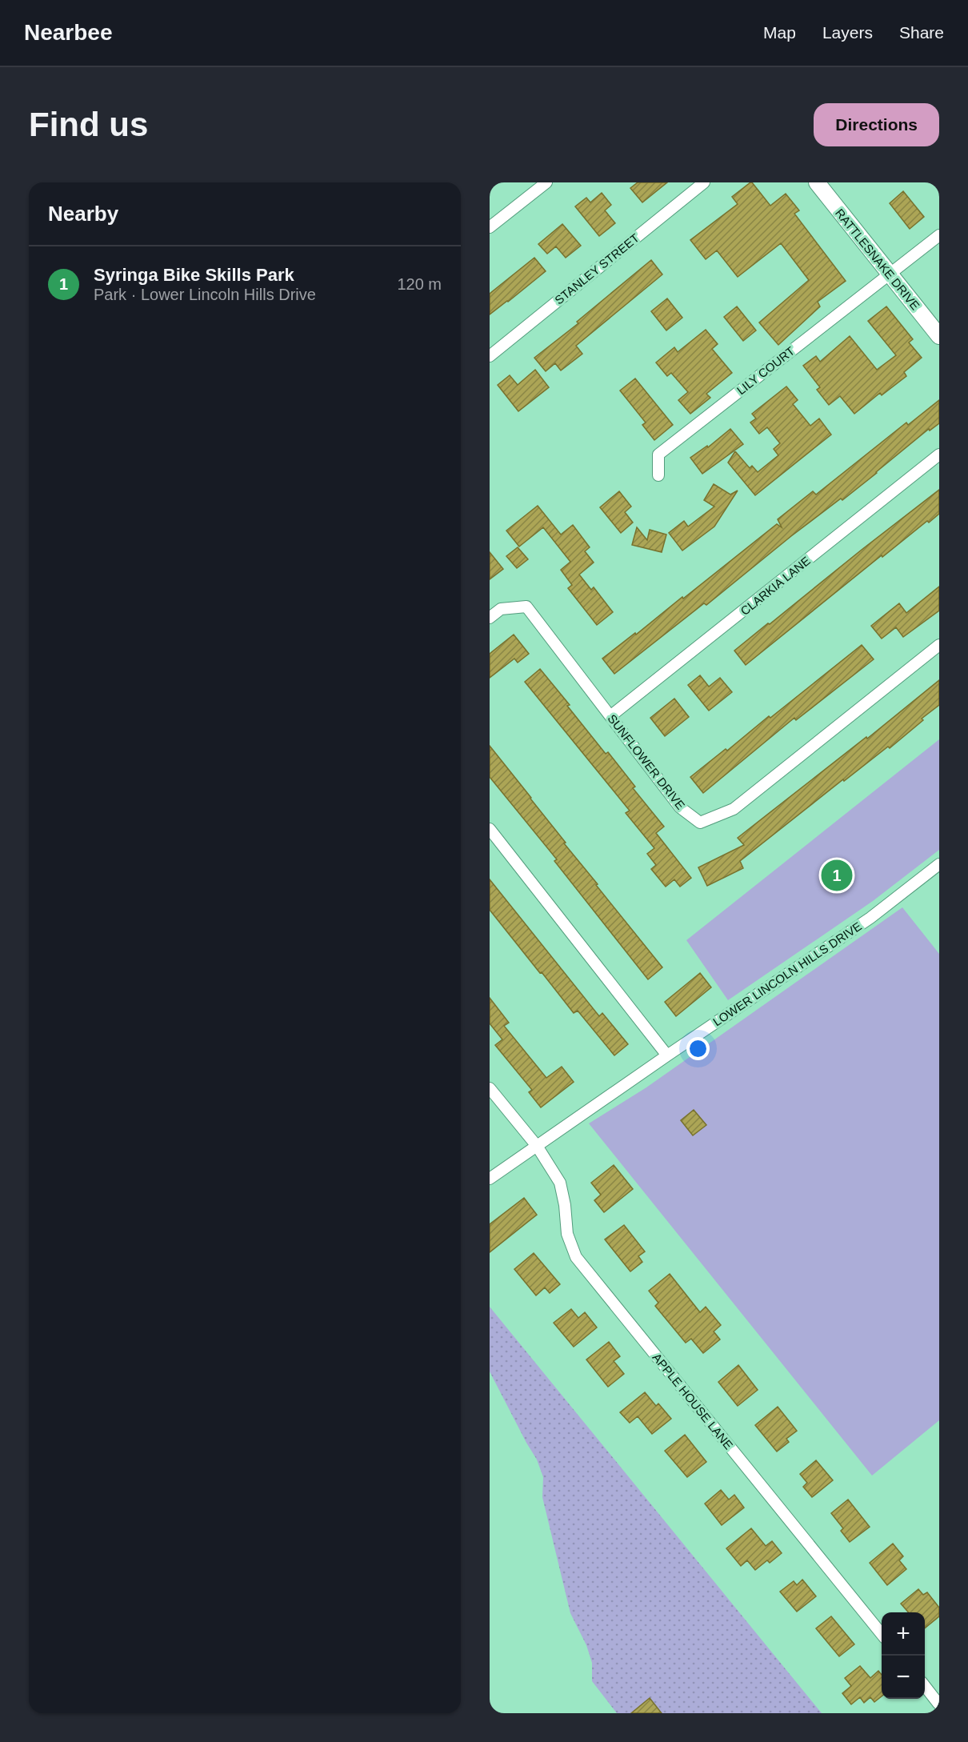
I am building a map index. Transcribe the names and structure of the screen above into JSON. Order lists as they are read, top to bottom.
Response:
{
  "streets": {
    "street": [
      "RATTLESNAKE DRIVE",
      "STANLEY STREET",
      "LILY COURT",
      "CLARKIA LANE",
      "SUNFLOWER DRIVE",
      "LOWER LINCOLN HILLS DRIVE",
      "APPLE HOUSE LANE"
    ]
  },
  "crossings": [
    ["RATTLESNAKE DRIVE", "LILY COURT"],
    ["CLARKIA LANE", "SUNFLOWER DRIVE"],
    ["LOWER LINCOLN HILLS DRIVE", "APPLE HOUSE LANE"]
  ],
  "page": {
    "header": "Nearbee",
    "nav": ["Map", "Layers", "Share"],
    "buttons": "Directions",
    "title": "Find us",
    "heading": "Nearby",
    "list": [
      {
        "mark": "1",
        "name": "Syringa Bike Skills Park",
        "note": "Park · Lower Lincoln Hills Drive",
        "value": "120 m"
      }
    ],
    "pins": "1",
    "map_buttons": ["+", "−"]
  }
}
